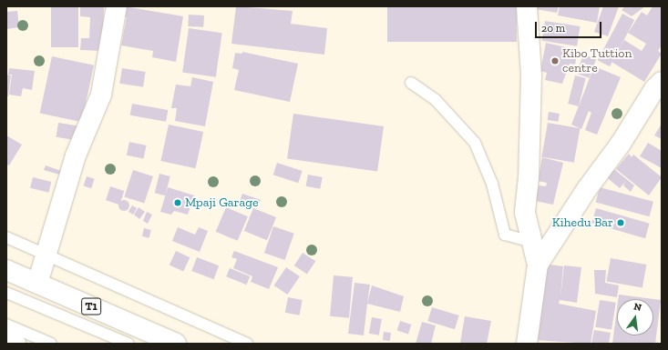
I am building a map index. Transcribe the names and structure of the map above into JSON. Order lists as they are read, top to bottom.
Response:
{
  "streets": {
    "main road": ["T1"]
  },
  "places": ["Kibo Tuttion centre", "Mpaji Garage", "Kihedu Bar"],
  "scale_bar": "20 m",
  "north": "top"
}
